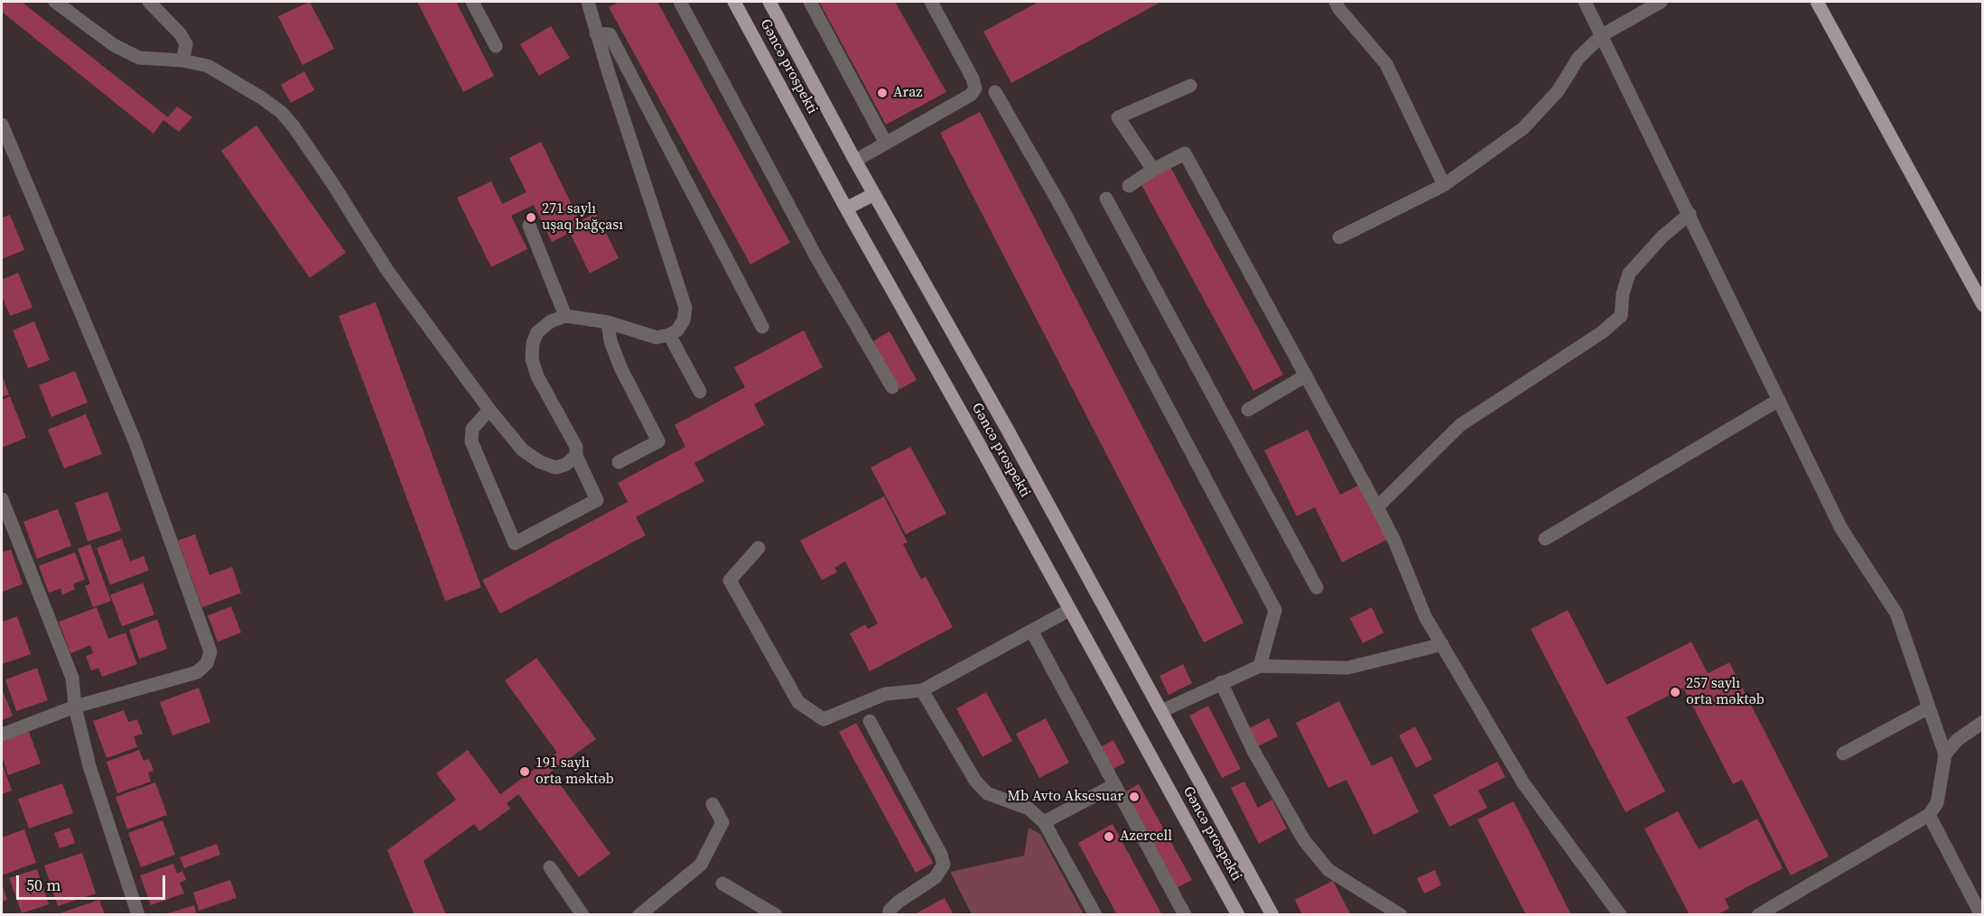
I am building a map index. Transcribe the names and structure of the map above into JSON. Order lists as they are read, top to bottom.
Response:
{
  "streets": {
    "main road": ["Gəncə prospekti"]
  },
  "places": [
    "Araz",
    "271 saylı uşaq bağçası",
    "257 saylı orta məktəb",
    "191 saylı orta məktəb",
    "Mb Avto Aksesuar",
    "Azercell"
  ],
  "scale_bar": "50 m"
}
